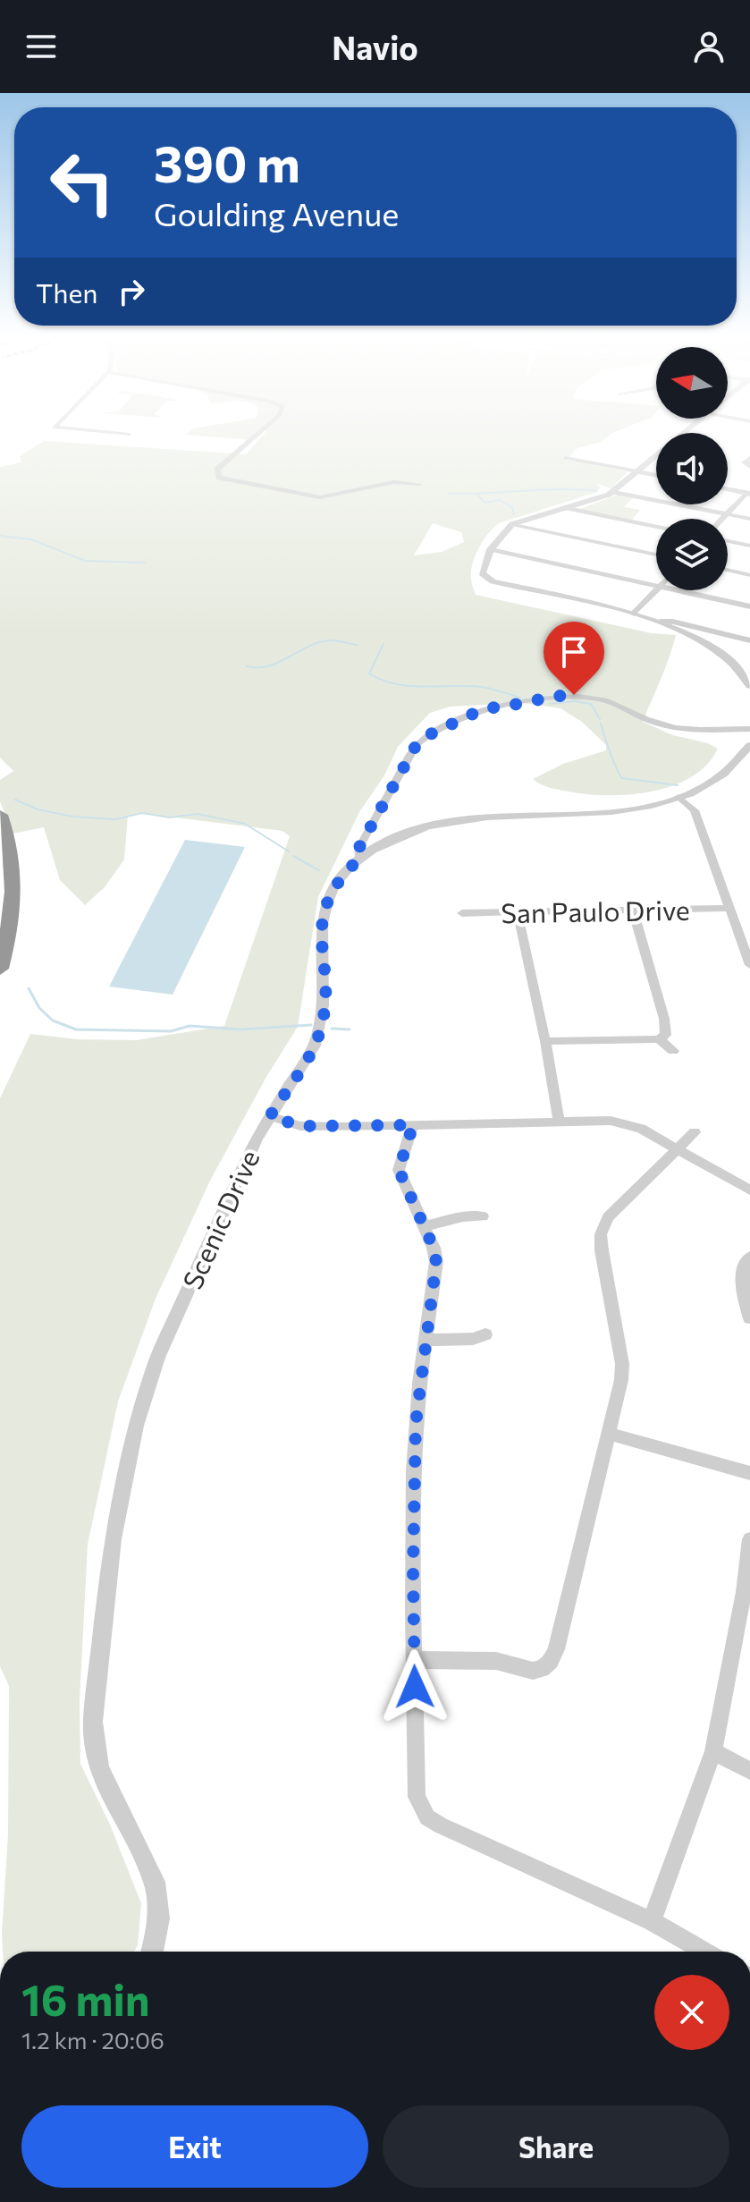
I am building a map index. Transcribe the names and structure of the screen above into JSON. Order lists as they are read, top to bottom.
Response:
{
  "streets": {
    "street": ["San Paulo Drive", "Scenic Drive"]
  },
  "north": "left",
  "page": {
    "header": "Navio",
    "turn": ["390 m", "Goulding Avenue"],
    "then": "Then",
    "heading": ["16 min", "1.2 km · 20:06"],
    "buttons": ["Exit", "Share"]
  }
}
